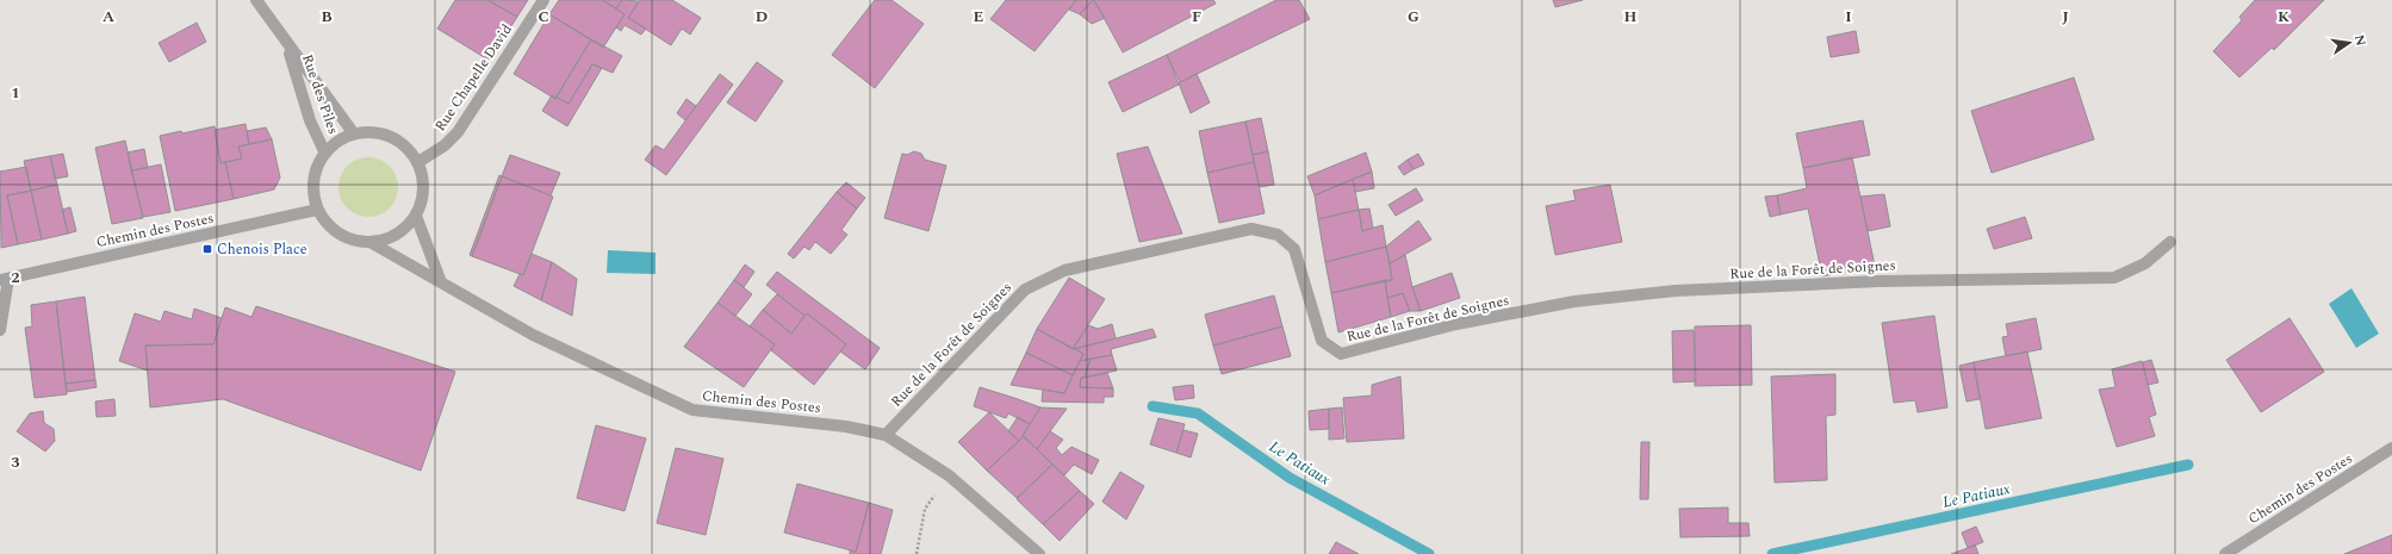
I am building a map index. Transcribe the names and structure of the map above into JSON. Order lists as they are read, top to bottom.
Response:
{
  "streets": {
    "street": [
      "Rue Chapelle David",
      "Rue des Piles",
      "Chemin des Postes",
      "Rue de la Forêt de Soignes"
    ]
  },
  "crossings": [
    ["Rue Chapelle David", "Rue des Piles"],
    ["Rue Chapelle David", "Chemin des Postes"],
    ["Rue des Piles", "Chemin des Postes"],
    ["Chemin des Postes", "Rue de la Forêt de Soignes"]
  ],
  "water": ["Le Patiaux"],
  "places": {
    "transit": ["Chenois Place"]
  },
  "north": "right",
  "grid": {
    "columns": [
      "A",
      "B",
      "C",
      "D",
      "E",
      "F",
      "G",
      "H",
      "I",
      "J",
      "K"
    ],
    "rows": ["1", "2", "3"]
  }
}
